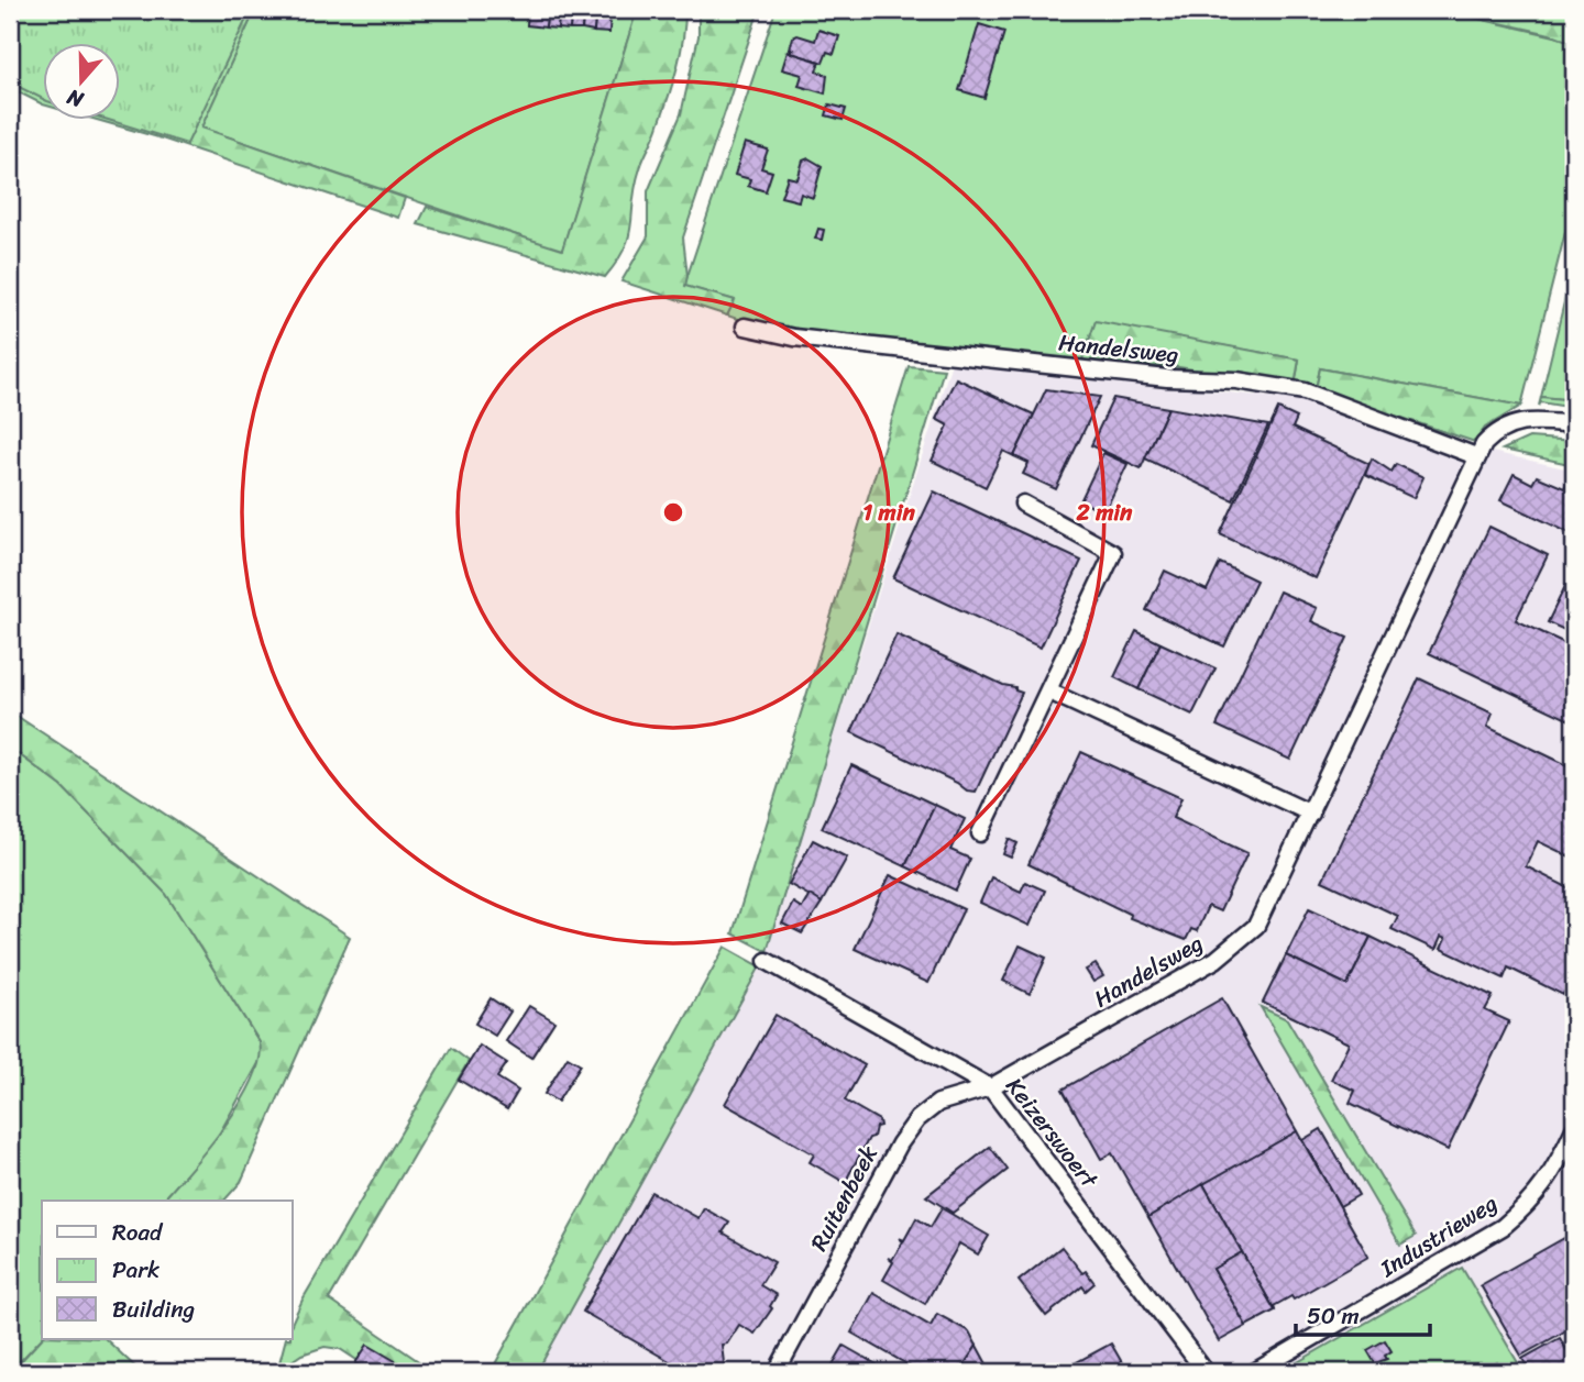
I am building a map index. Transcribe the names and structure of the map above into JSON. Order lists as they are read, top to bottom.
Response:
{
  "streets": {
    "street": [
      "Handelsweg",
      "Keizerswoert",
      "Ruitenbeek",
      "Industrieweg"
    ]
  },
  "crossings": [
    ["Handelsweg", "Keizerswoert"],
    ["Handelsweg", "Ruitenbeek"],
    ["Keizerswoert", "Ruitenbeek"]
  ],
  "legend": ["Road", "Park", "Building"],
  "scale_bar": "50 m",
  "north": "bottom",
  "rings": ["1 min", "2 min"]
}
